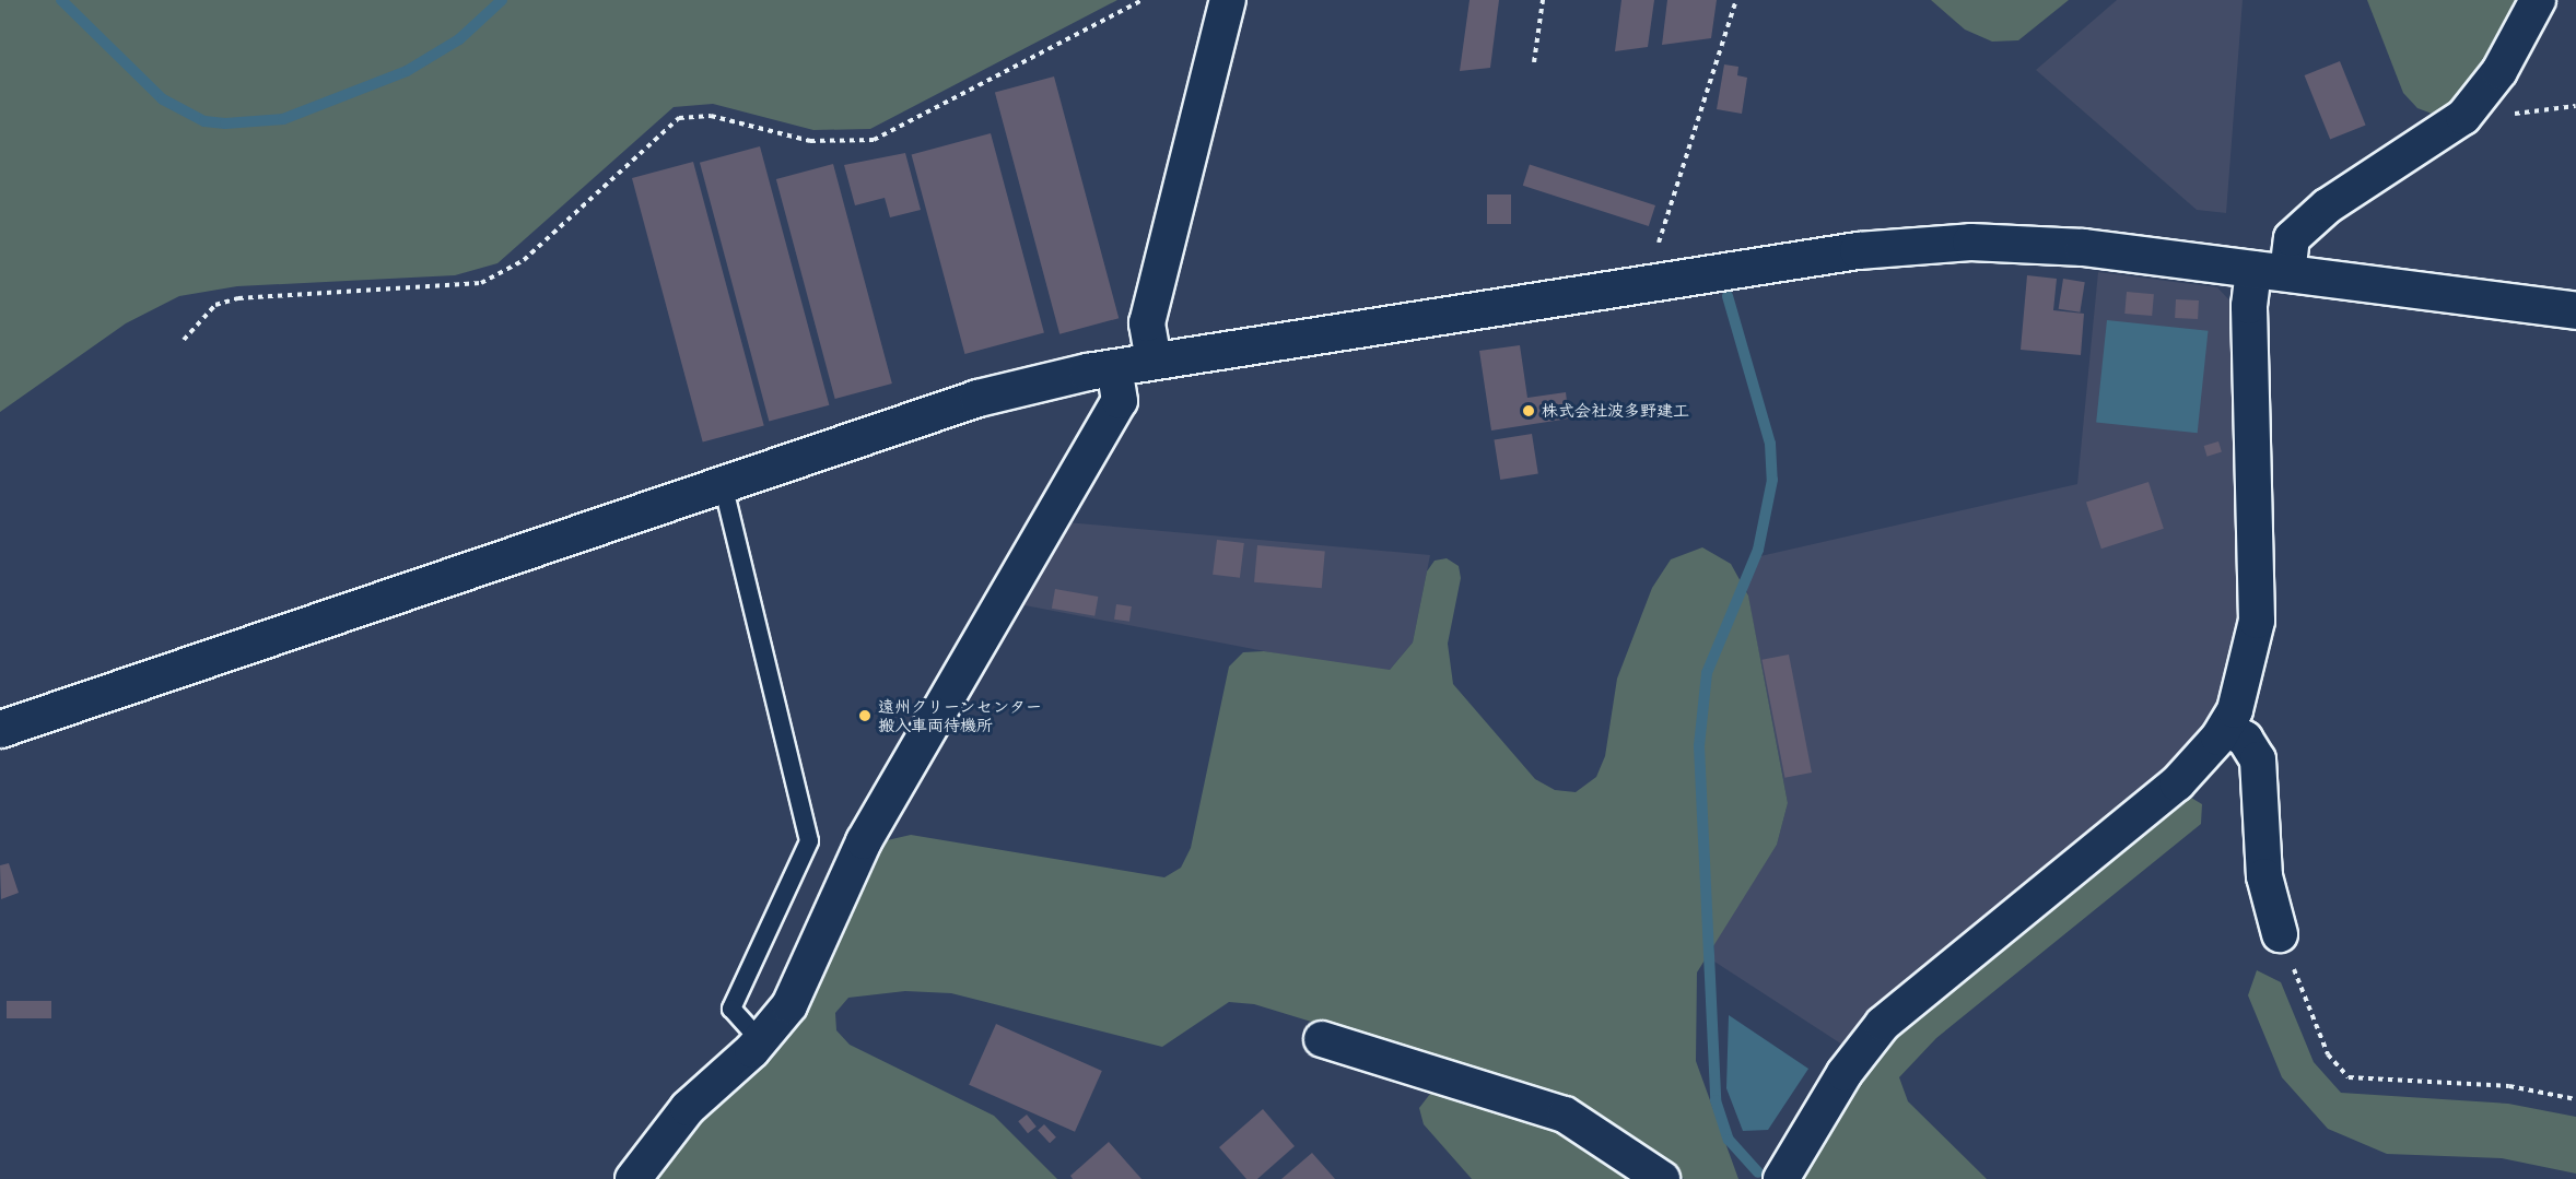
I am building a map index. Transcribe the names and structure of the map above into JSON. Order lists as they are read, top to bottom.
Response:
{
  "places": ["株式会社波多野建工", "遠州クリーンセンター 搬入車両待機所"]
}
